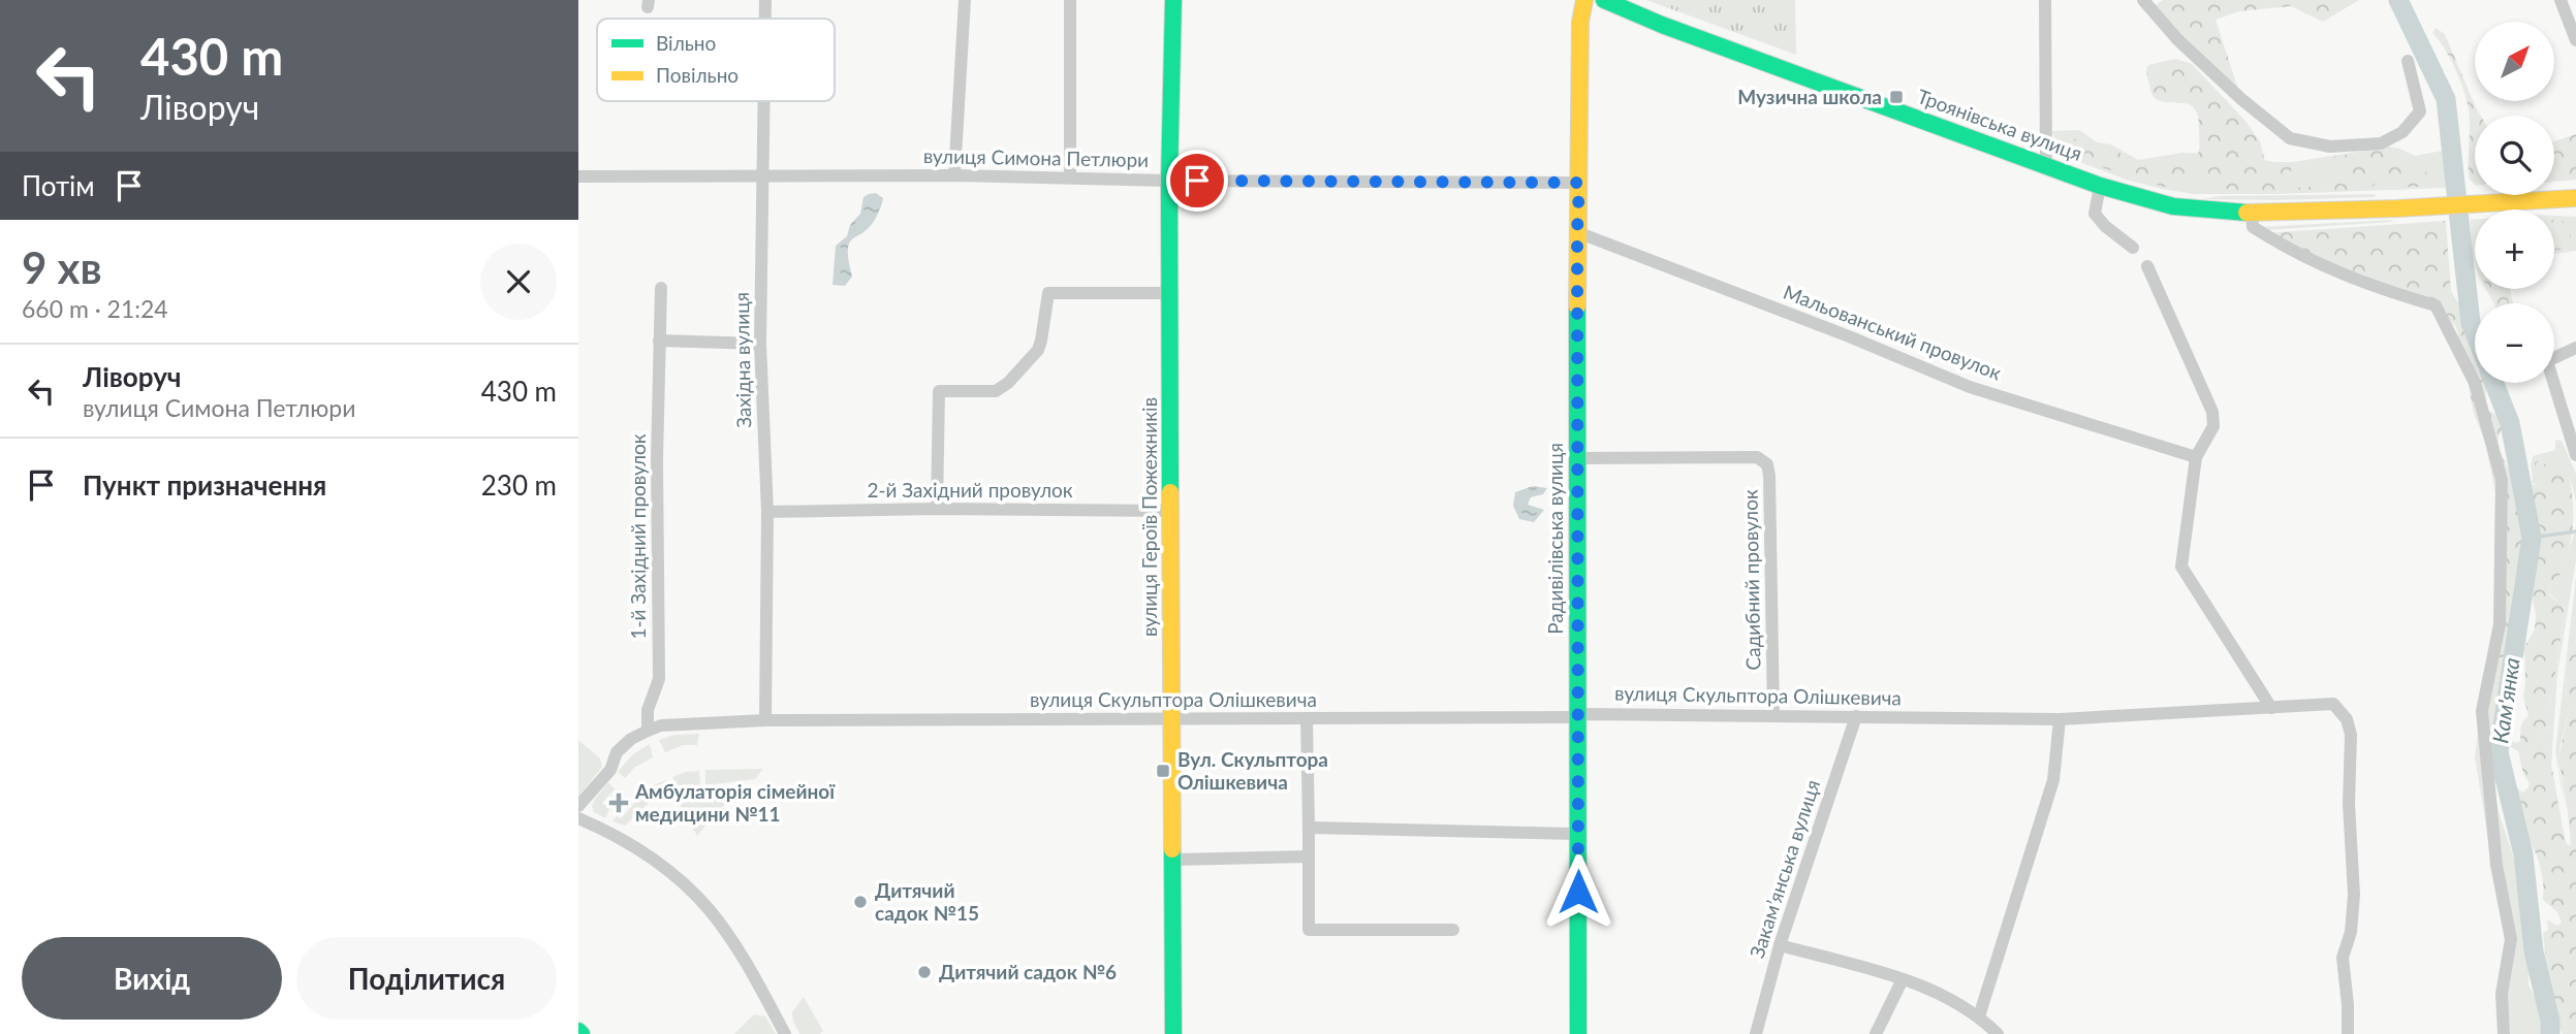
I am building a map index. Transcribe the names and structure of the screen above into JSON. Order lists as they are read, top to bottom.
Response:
{
  "streets": {
    "street": [
      "Троянівська вулиця",
      "вулиця Симона Петлюри",
      "Мальованський провулок",
      "Західна вулиця",
      "2-й Західний провулок",
      "вулиця Героїв Пожежників",
      "1-й Західний провулок",
      "Радивілівська вулиця",
      "Садибний провулок",
      "вулиця Скульптора Олішкевича",
      "Закамʼянська вулиця"
    ]
  },
  "crossings": [
    ["вулиця Симона Петлюри", "Західна вулиця"],
    ["вулиця Симона Петлюри", "вулиця Героїв Пожежників"],
    ["вулиця Симона Петлюри", "Радивілівська вулиця"],
    ["Мальованський провулок", "Радивілівська вулиця"],
    ["Західна вулиця", "2-й Західний провулок"],
    ["Західна вулиця", "вулиця Скульптора Олішкевича"],
    ["2-й Західний провулок", "вулиця Героїв Пожежників"],
    ["вулиця Героїв Пожежників", "вулиця Скульптора Олішкевича"],
    ["1-й Західний провулок", "вулиця Скульптора Олішкевича"],
    ["Радивілівська вулиця", "Садибний провулок"],
    ["Радивілівська вулиця", "вулиця Скульптора Олішкевича"],
    ["Садибний провулок", "вулиця Скульптора Олішкевича"],
    ["вулиця Скульптора Олішкевича", "Закамʼянська вулиця"]
  ],
  "water": ["Кам'янка"],
  "places": {
    "transit": ["Музична школа", "Вул. Скульптора Олішкевича"],
    "health": ["Амбулаторія сімейної медицини №11"],
    "other": ["Дитячий садок №15", "Дитячий садок №6"]
  },
  "legend": ["Вільно", "Повільно"],
  "north": "top right",
  "page": {
    "turn": ["430 m", "Ліворуч"],
    "map_buttons": ["+", "−"],
    "then": "Потім",
    "heading": ["9 хв", "660 m · 21:24"],
    "list": [
      {
        "name": "Ліворуч",
        "note": "вулиця Симона Петлюри",
        "value": "430 m"
      },
      {
        "name": "Пункт призначення",
        "value": "230 m"
      }
    ],
    "buttons": ["Вихід", "Поділитися"]
  }
}
